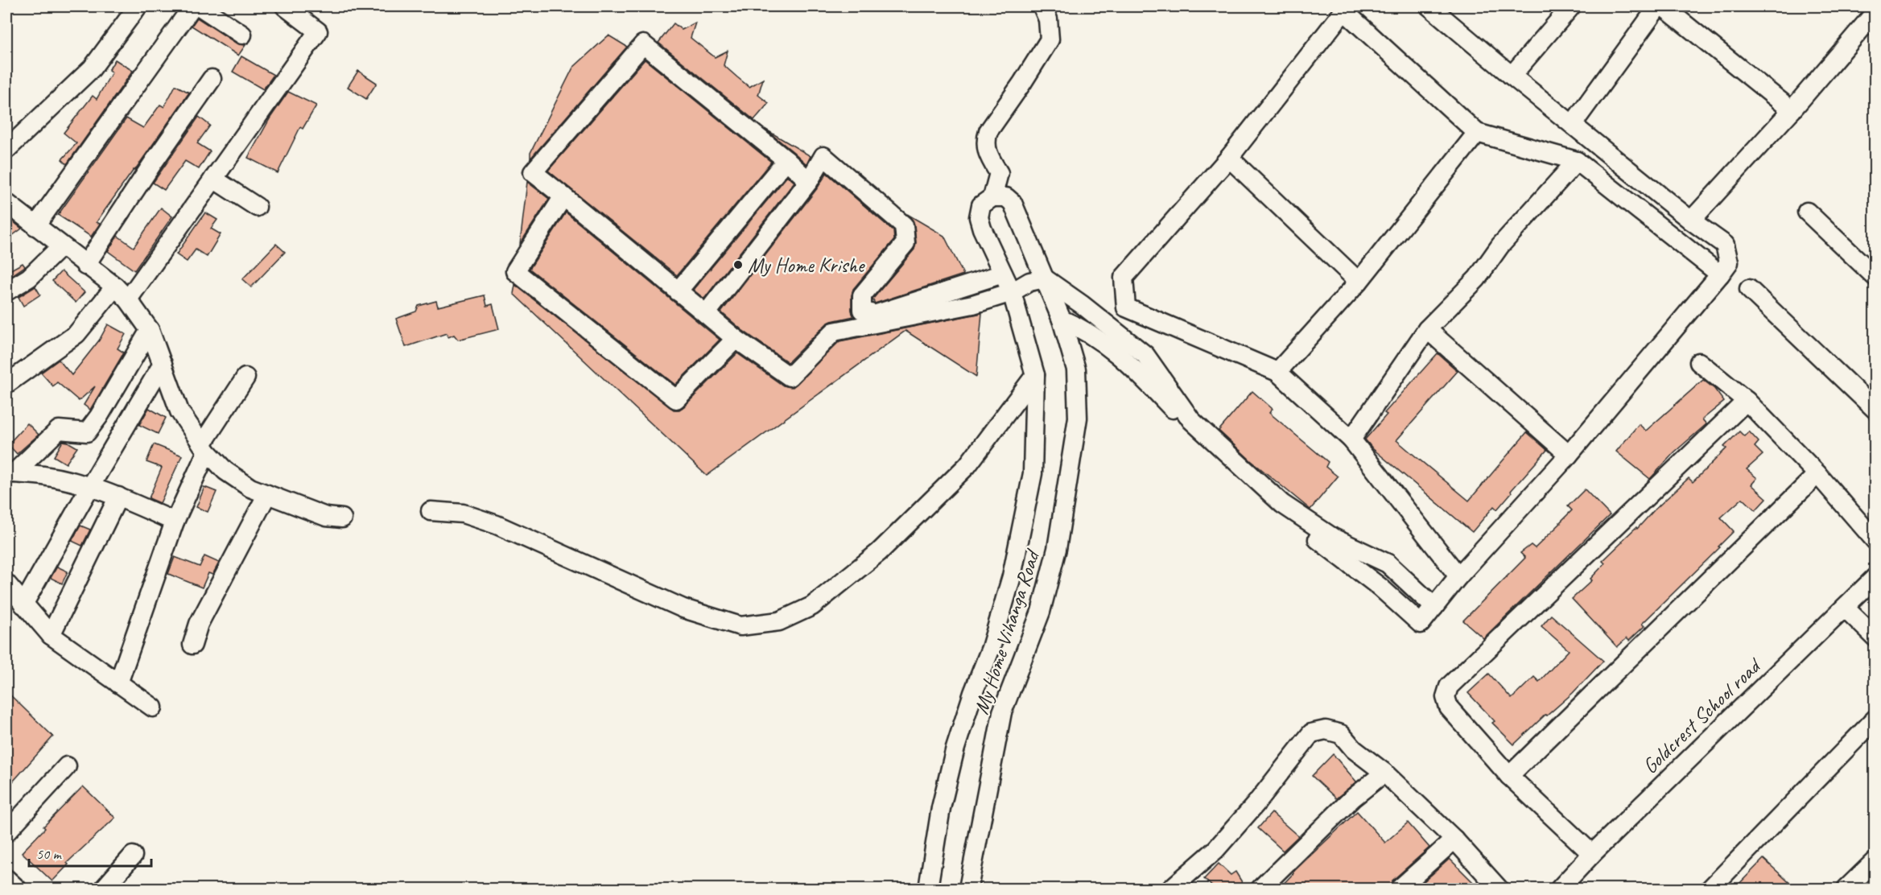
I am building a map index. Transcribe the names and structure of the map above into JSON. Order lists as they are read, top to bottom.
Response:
{
  "streets": {
    "street": ["My Home Vihanga Road", "Goldcrest School road"]
  },
  "places": ["My Home Krishe"],
  "scale_bar": "50 m"
}
